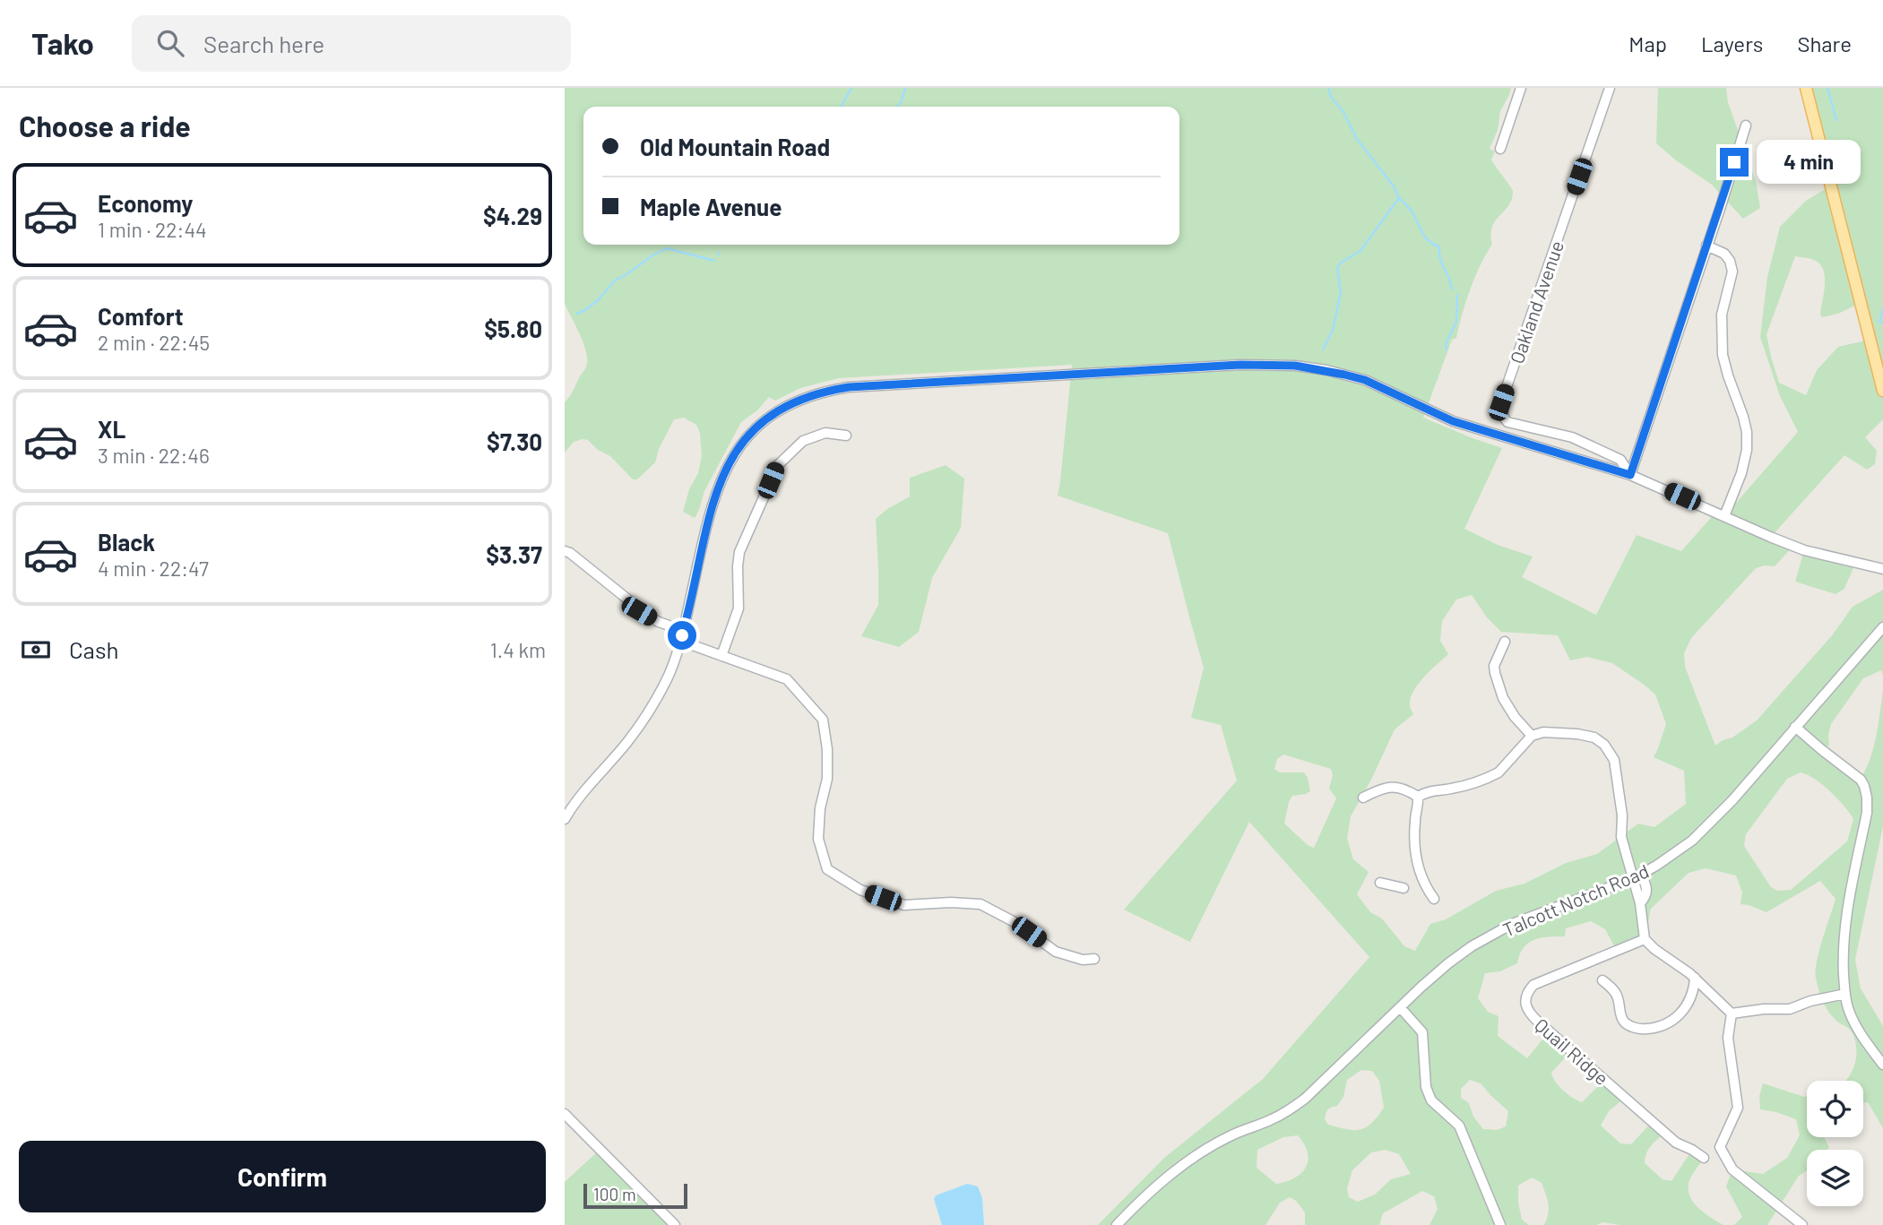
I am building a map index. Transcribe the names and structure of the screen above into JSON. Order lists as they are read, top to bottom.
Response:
{
  "streets": {
    "street": ["Oakland Avenue", "Talcott Notch Road", "Quail Ridge"]
  },
  "scale_bar": "100 m",
  "page": {
    "header": "Tako",
    "search": "Search here",
    "nav": ["Map", "Layers", "Share"],
    "heading": "Choose a ride",
    "banner": ["Old Mountain Road", "Maple Avenue"],
    "bubble": "4 min",
    "list": [
      {
        "name": "Economy",
        "note": "1 min · 22:44",
        "value": "$4.29"
      },
      {
        "name": "Comfort",
        "note": "2 min · 22:45",
        "value": "$5.80"
      },
      {
        "name": "XL",
        "note": "3 min · 22:46",
        "value": "$7.30"
      },
      {
        "name": "Black",
        "note": "4 min · 22:47",
        "value": "$3.37"
      }
    ],
    "pay": ["Cash", "1.4 km"],
    "buttons": "Confirm",
    "scale": "100 m"
  }
}
